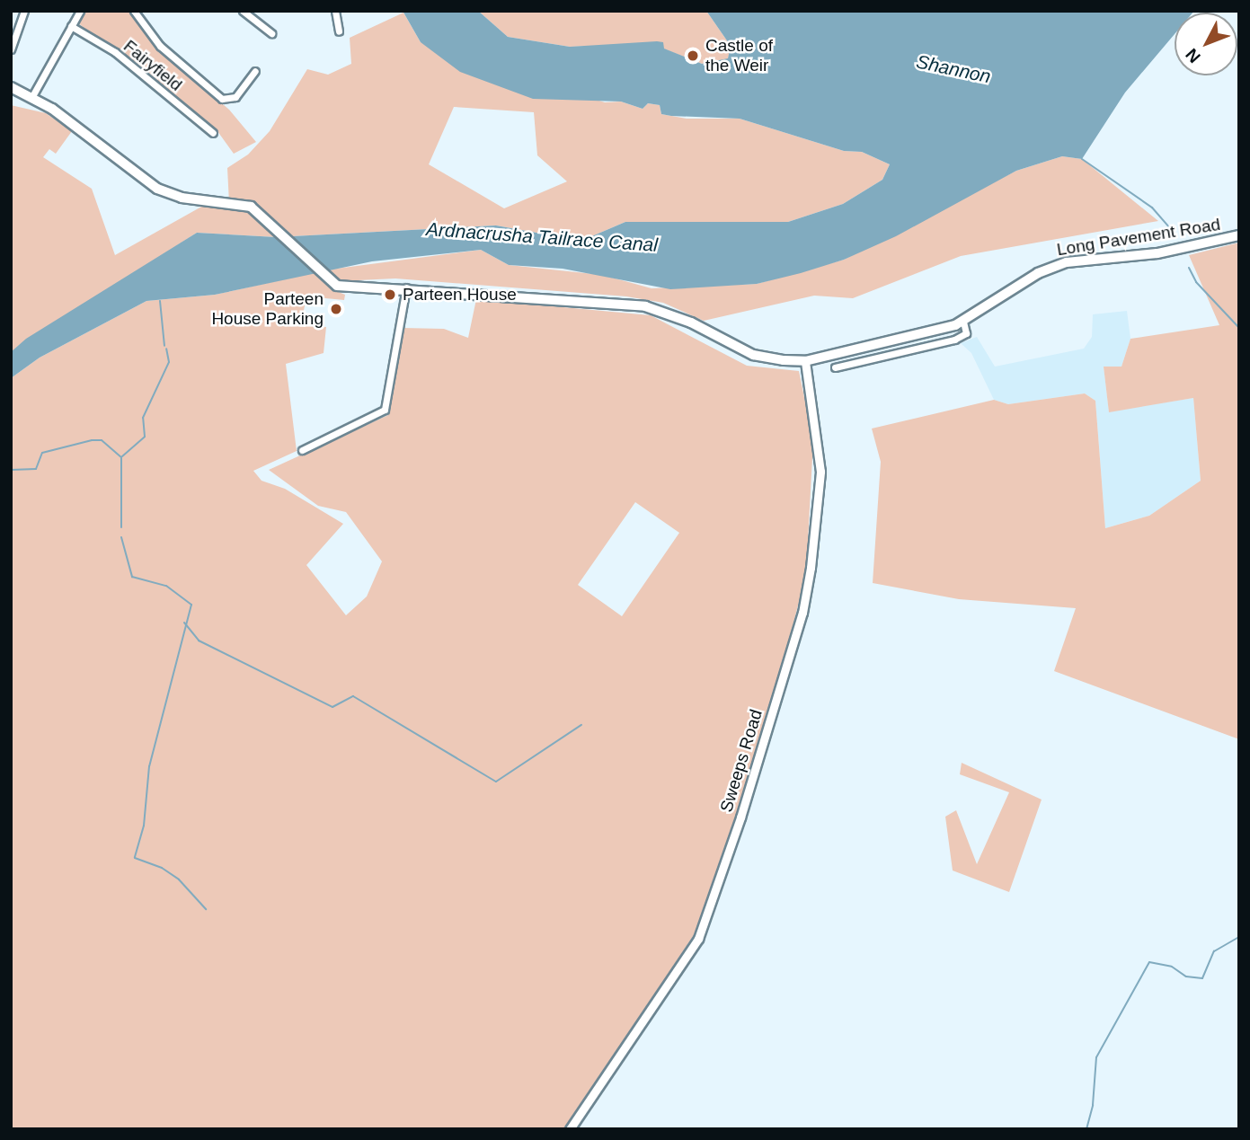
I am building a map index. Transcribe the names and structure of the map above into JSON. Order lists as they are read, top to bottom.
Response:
{
  "streets": {
    "main road": ["Long Pavement Road"],
    "street": ["Fairyfield", "Sweeps Road"]
  },
  "crossings": [
    ["Long Pavement Road", "Sweeps Road"]
  ],
  "water": ["Shannon", "Ardnacrusha Tailrace Canal"],
  "places": ["Castle of the Weir", "Parteen House", "Parteen House Parking"],
  "north": "bottom left"
}
